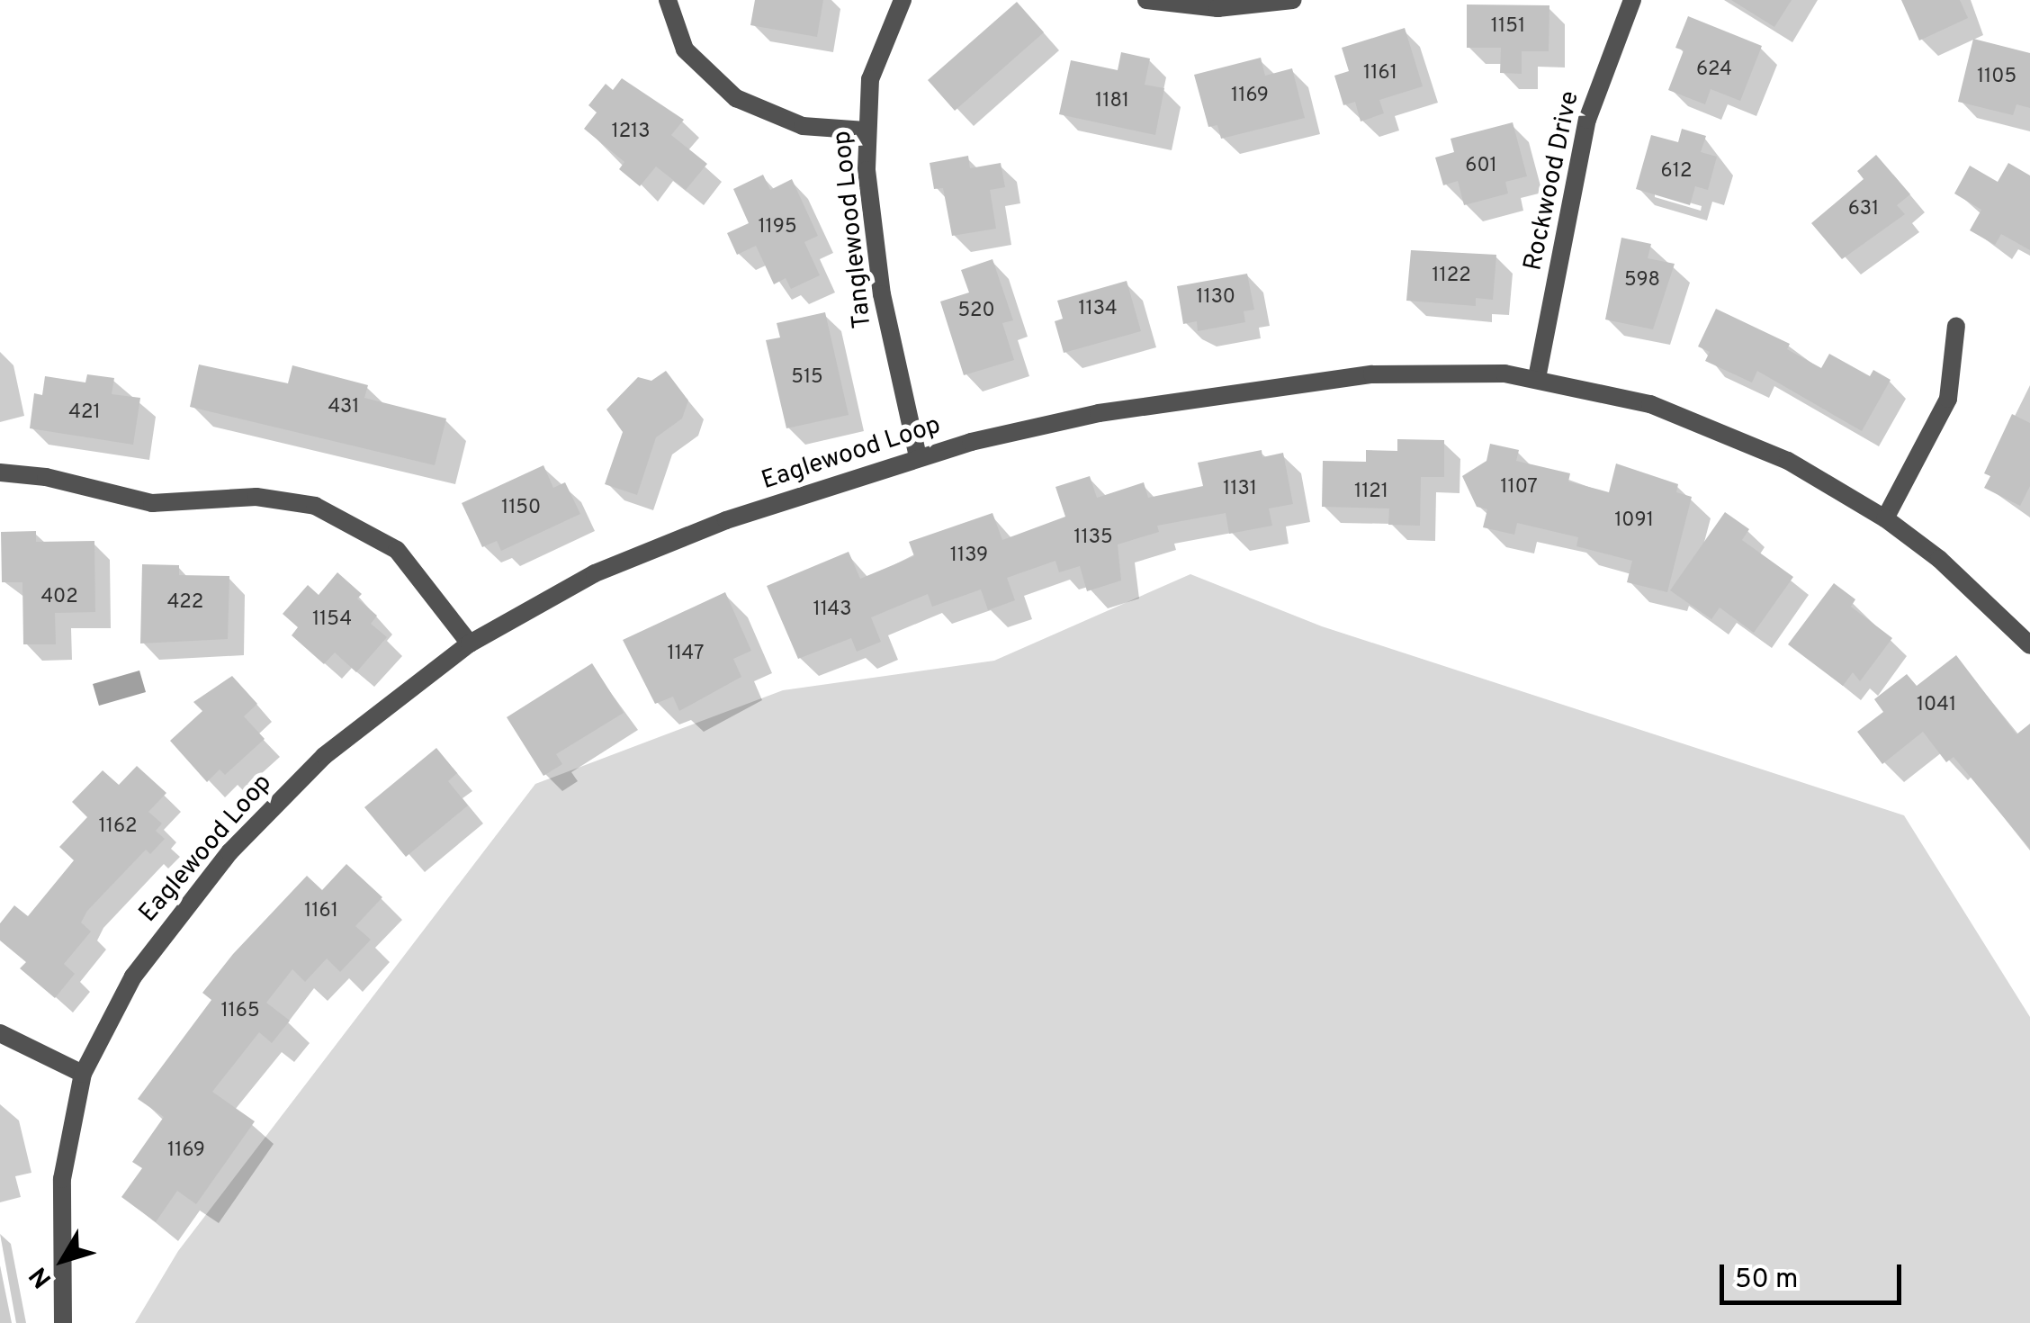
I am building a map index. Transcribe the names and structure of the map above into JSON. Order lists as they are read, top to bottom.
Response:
{
  "streets": {
    "street": ["Rockwood Drive", "Tanglewood Loop", "Eaglewood Loop"]
  },
  "crossings": [
    ["Rockwood Drive", "Eaglewood Loop"],
    ["Tanglewood Loop", "Eaglewood Loop"]
  ],
  "house_numbers": [
    "1151",
    "624",
    "1161",
    "1105",
    "1169",
    "1181",
    "1213",
    "601",
    "612",
    "631",
    "1195",
    "1122",
    "598",
    "1130",
    "1134",
    "520",
    "515",
    "431",
    "421",
    "1107",
    "1131",
    "1121",
    "1150",
    "1091",
    "1135",
    "1139",
    "402",
    "422",
    "1143",
    "1154",
    "1147",
    "1041",
    "1162",
    "1161",
    "1165",
    "1169"
  ],
  "scale_bar": "50 m",
  "north": "bottom left"
}
